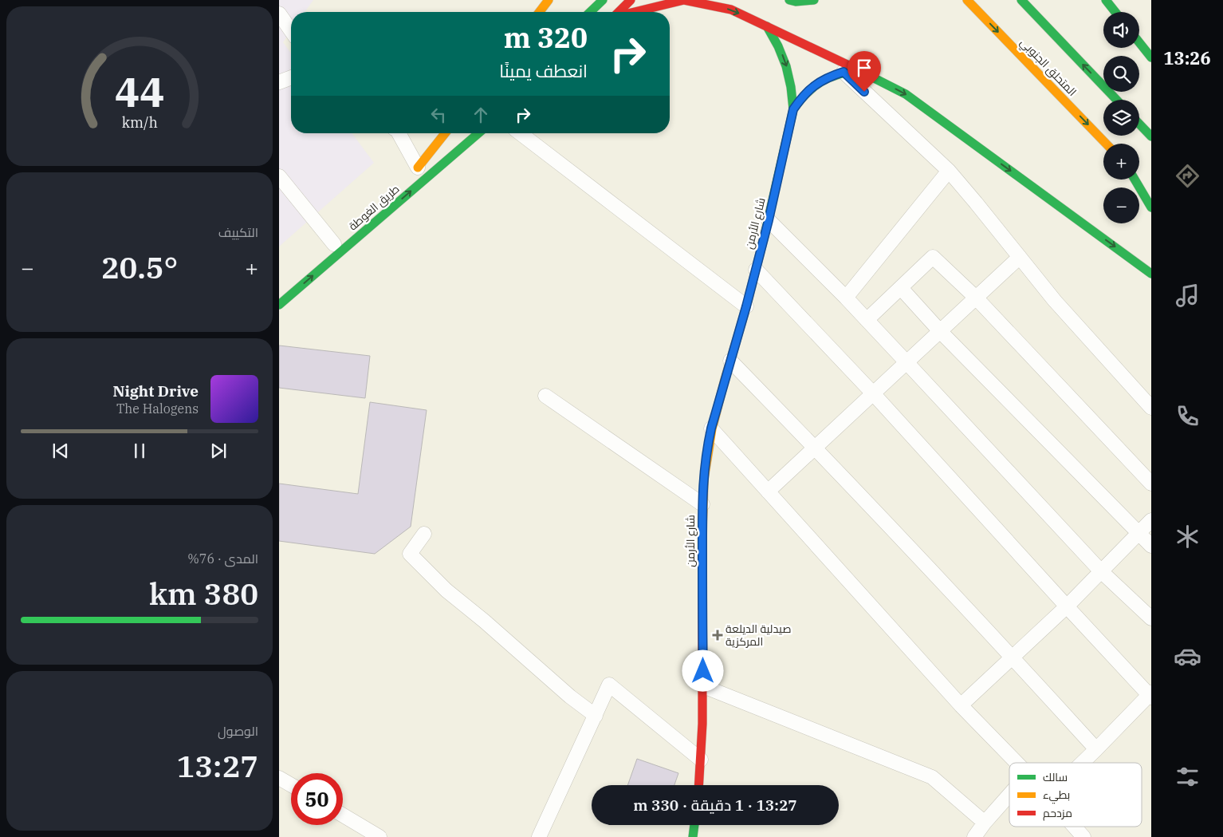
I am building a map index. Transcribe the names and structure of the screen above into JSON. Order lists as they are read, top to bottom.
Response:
{
  "streets": {
    "main road": ["المتحلق الجنوبي", "طريق الغوطة", "شارع الأرمن"]
  },
  "one_way": ["طريق الغوطة"],
  "places": {
    "health": ["صيدلية الديلعة المركزية"]
  },
  "legend": ["سالك", "بطيء", "مزدحم"],
  "page": {
    "tabs": "13:26",
    "map_buttons": ["+", "−"],
    "turn": ["320 m", "انعطف يمينًا"],
    "tile": [
      "التكييف",
      ["المدى · 76%", "380 km"],
      ["الوصول", "13:27"]
    ],
    "heat": ["−", "20.5°", "+"],
    "song": ["Night Drive", "The Halogens"],
    "limit": "50",
    "trip": "13:27 · 1 دقيقة · 330 m",
    "gauge": ["44", "km/h"]
  }
}
